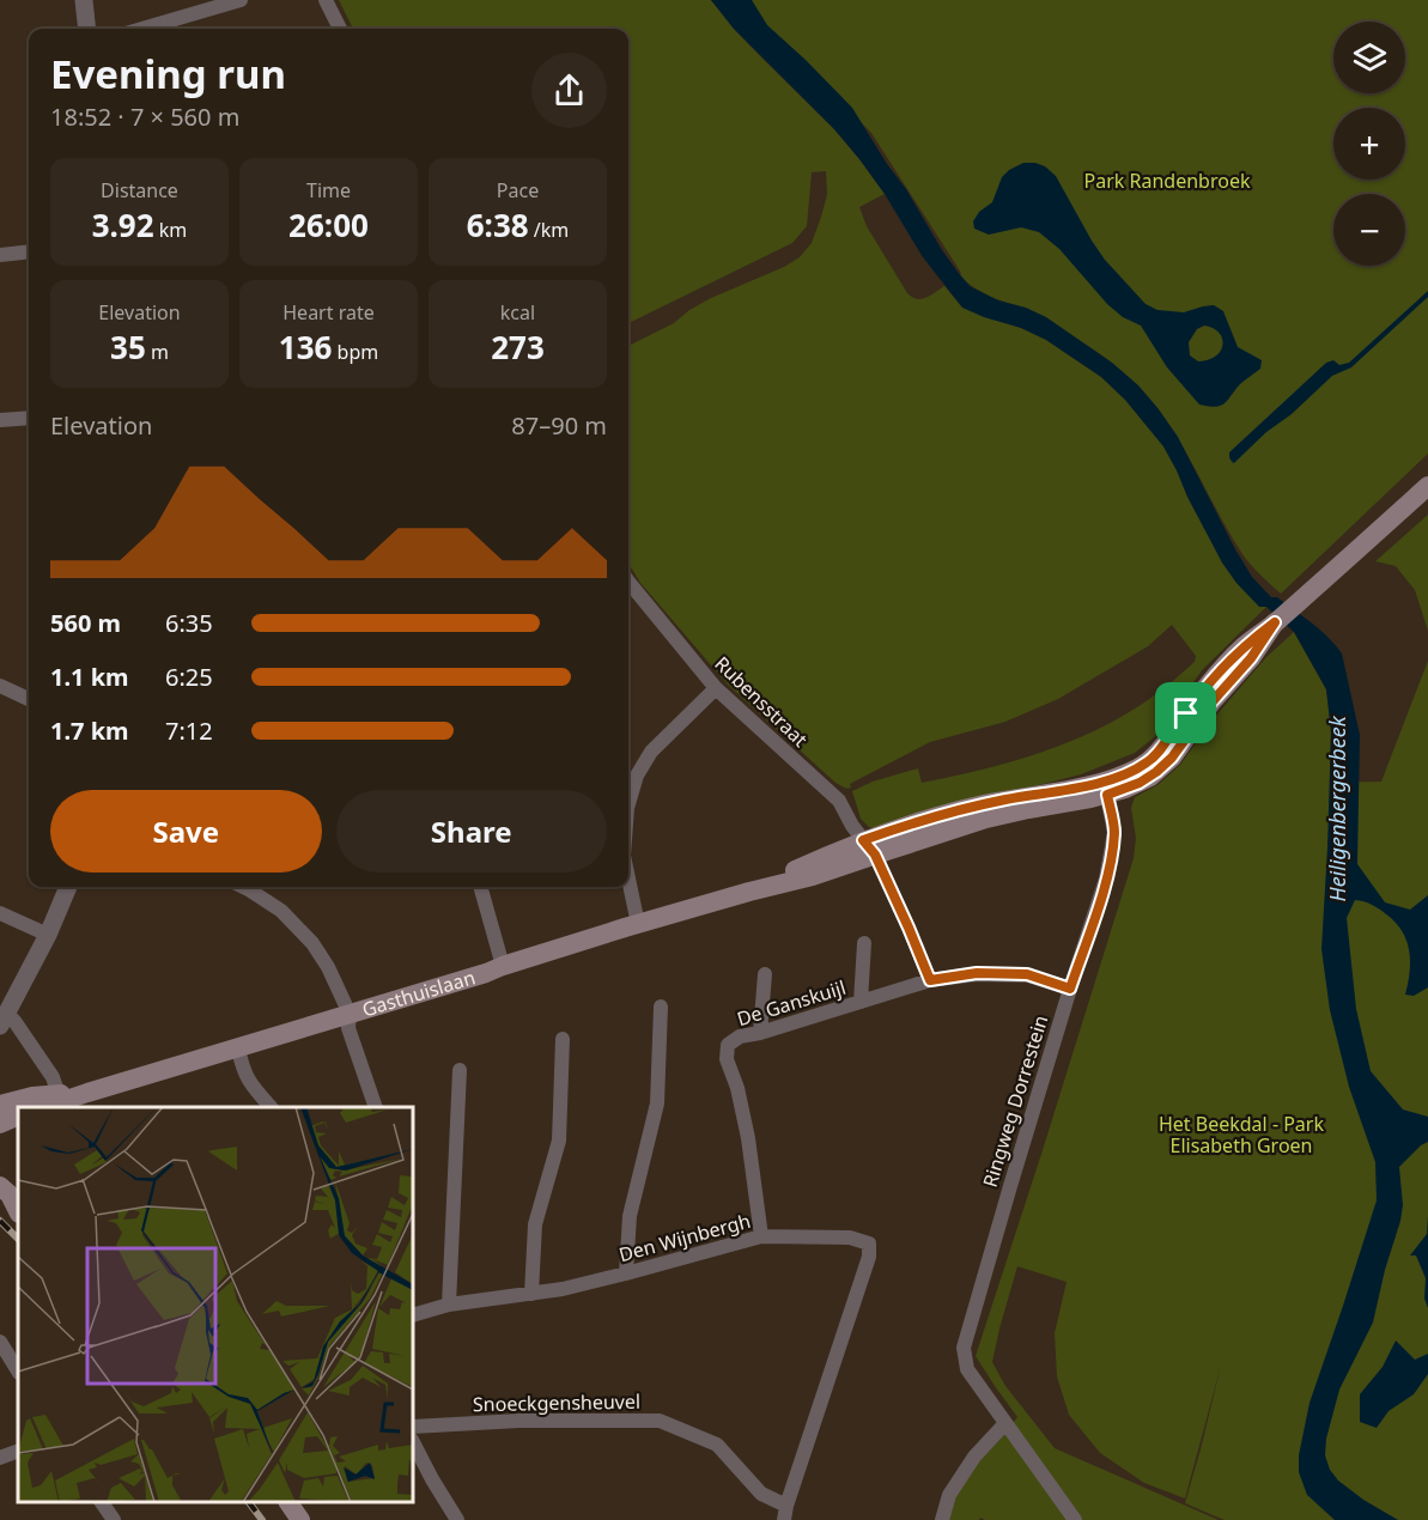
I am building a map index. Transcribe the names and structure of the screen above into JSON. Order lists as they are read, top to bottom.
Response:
{
  "streets": {
    "main road": ["Gasthuislaan"],
    "street": [
      "Rubensstraat",
      "De Ganskuijl",
      "Ringweg Dorrestein",
      "Den Wijnbergh",
      "Snoeckgensheuvel"
    ]
  },
  "crossings": [
    ["Rubensstraat", "Gasthuislaan"],
    ["Rubensstraat", "De Ganskuijl"],
    ["Gasthuislaan", "Ringweg Dorrestein"],
    ["De Ganskuijl", "Ringweg Dorrestein"],
    ["De Ganskuijl", "Den Wijnbergh"],
    ["Den Wijnbergh", "Snoeckgensheuvel"]
  ],
  "water": ["Heiligenbergerbeek"],
  "parks": ["Park Randenbroek", "Het Beekdal - Park Elisabeth Groen"],
  "page": {
    "map_buttons": ["+", "−"],
    "heading": ["Evening run", "18:52 · 7 × 560 m"],
    "stats": [
      ["Distance", "3.92 km"],
      ["Time", "26:00"],
      ["Pace", "6:38 /km"],
      ["Elevation", "35 m"],
      ["Heart rate", "136 bpm"],
      ["kcal", "273"]
    ],
    "chart": ["Elevation", "87–90 m"],
    "list": [
      {
        "name": "560 m",
        "note": "6:35"
      },
      {
        "name": "1.1 km",
        "note": "6:25"
      },
      {
        "name": "1.7 km",
        "note": "7:12"
      }
    ],
    "buttons": ["Save", "Share"]
  }
}
